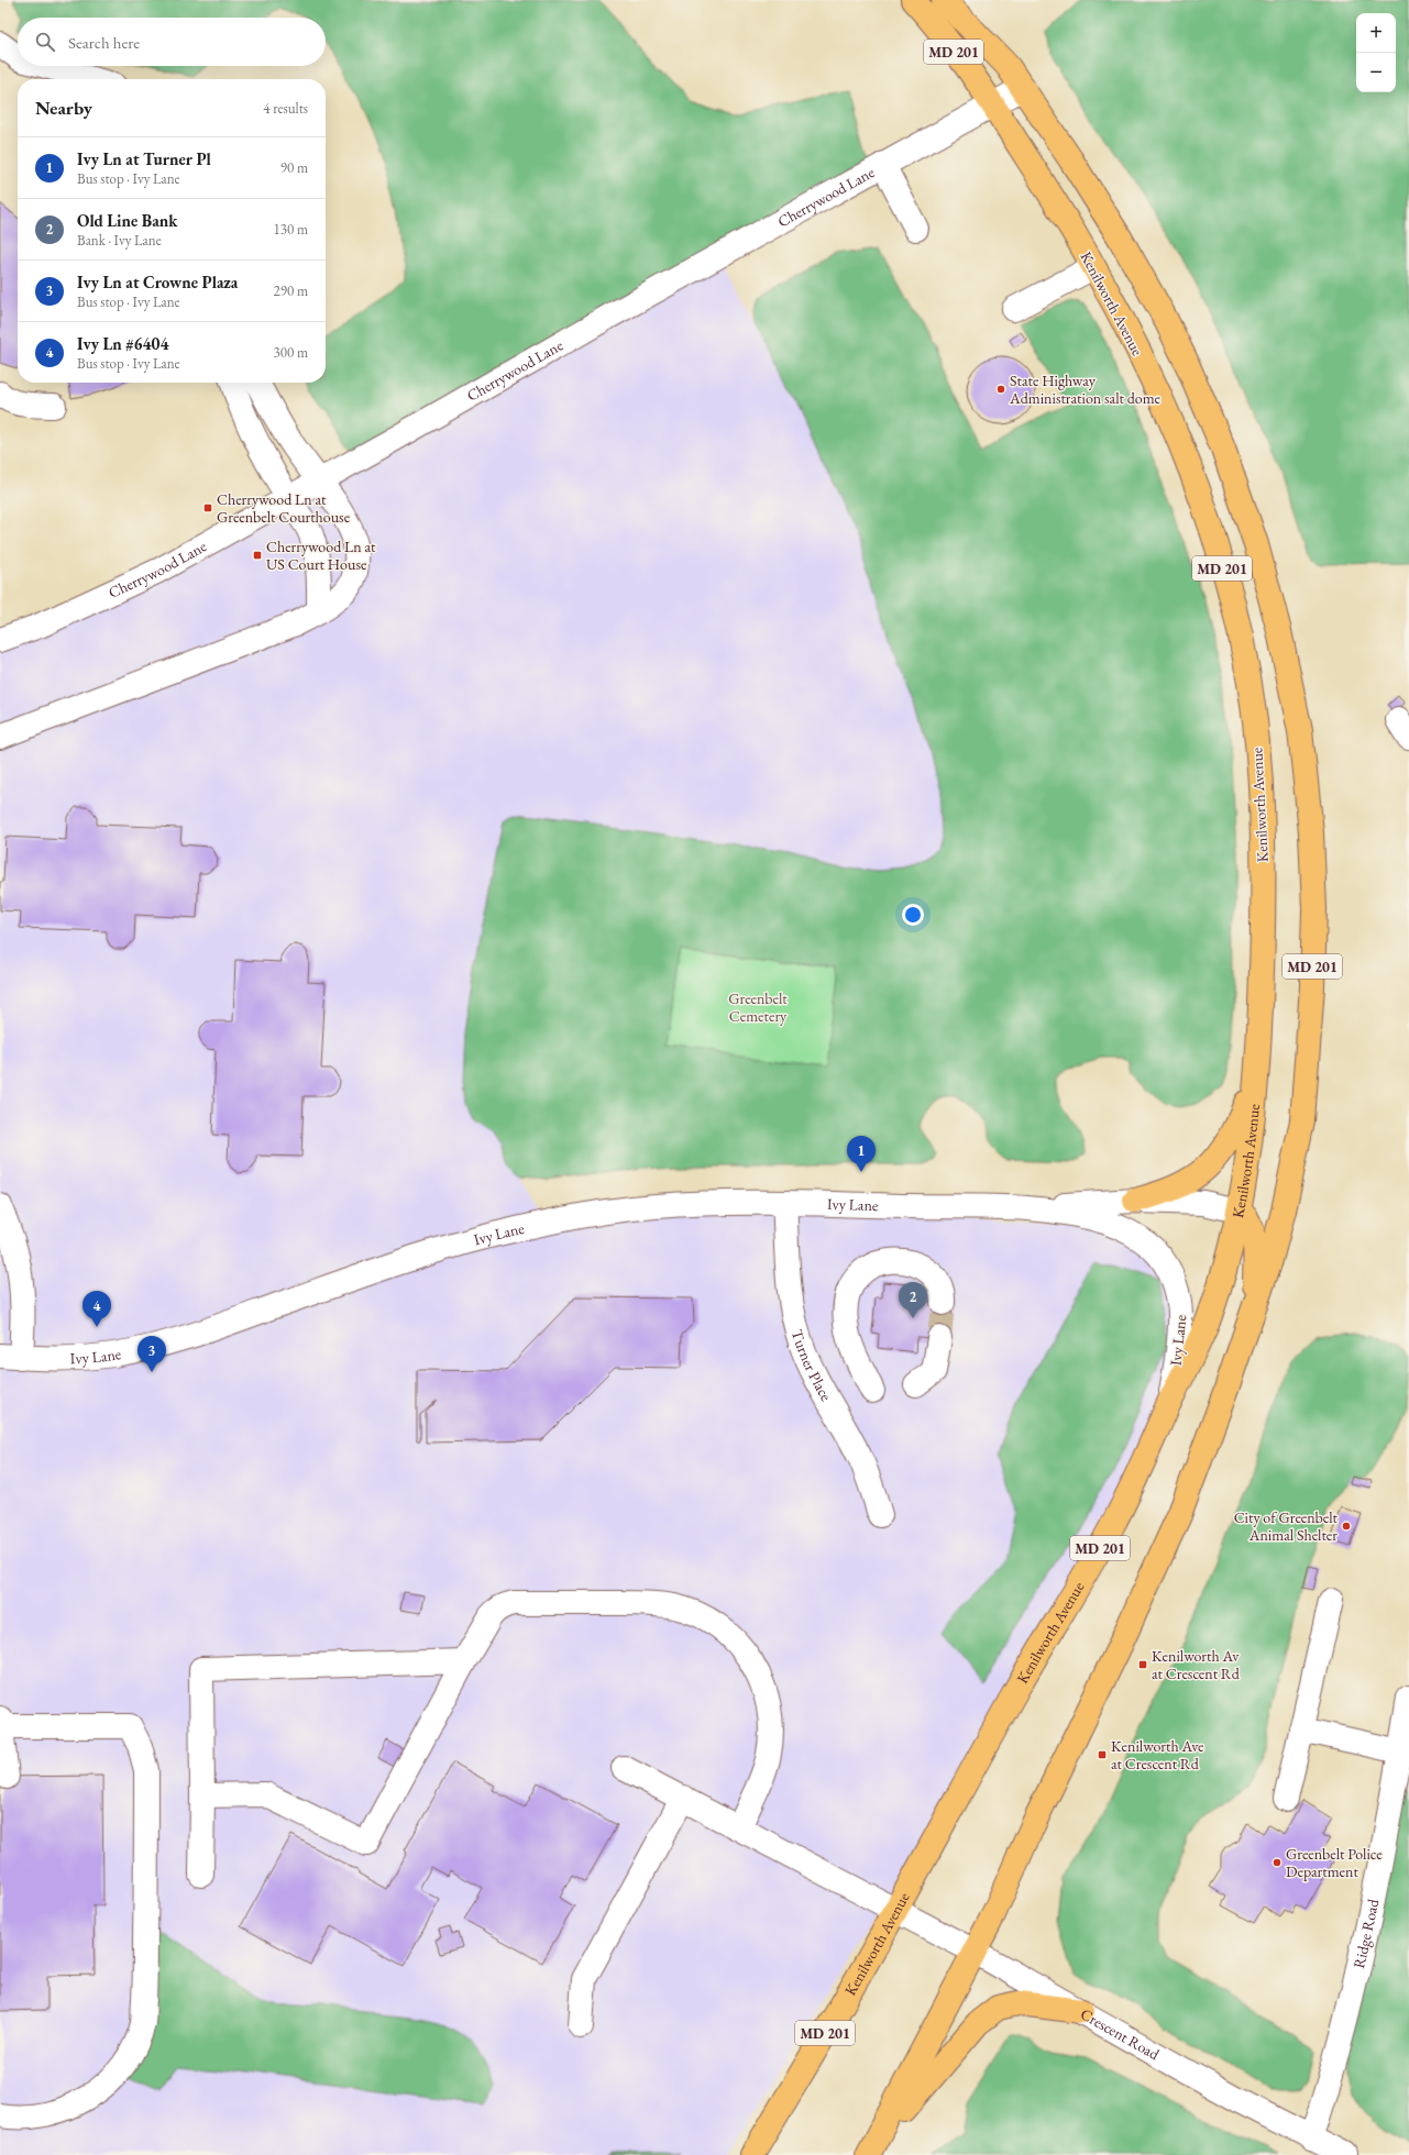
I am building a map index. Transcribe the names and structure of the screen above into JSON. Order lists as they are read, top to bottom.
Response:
{
  "streets": {
    "main road": ["MD 201", "Kenilworth Avenue"],
    "street": [
      "Cherrywood Lane",
      "Ivy Lane",
      "Turner Place",
      "Ridge Road",
      "Crescent Road"
    ]
  },
  "crossings": [
    ["MD 201", "Cherrywood Lane"],
    ["MD 201", "Kenilworth Avenue"],
    ["MD 201", "Crescent Road"],
    ["Cherrywood Lane", "Kenilworth Avenue"],
    ["Kenilworth Avenue", "Ivy Lane"],
    ["Kenilworth Avenue", "Crescent Road"],
    ["Ivy Lane", "Turner Place"],
    ["Ridge Road", "Crescent Road"]
  ],
  "parks": ["Greenbelt Cemetery"],
  "places": {
    "other": ["State Highway Administration salt dome", "City of Greenbelt Animal Shelter", "Greenbelt Police Department"],
    "transit": [
      "Cherrywood Ln at Greenbelt Courthouse",
      "Cherrywood Ln at US Court House",
      "Kenilworth Av at Crescent Rd",
      "Kenilworth Ave at Crescent Rd"
    ]
  },
  "page": {
    "map_buttons": ["+", "−"],
    "search": "Search here",
    "heading": ["Nearby", "4 results"],
    "list": [
      {
        "mark": "1",
        "name": "Ivy Ln at Turner Pl",
        "note": "Bus stop · Ivy Lane",
        "value": "90 m"
      },
      {
        "mark": "2",
        "name": "Old Line Bank",
        "note": "Bank · Ivy Lane",
        "value": "130 m"
      },
      {
        "mark": "3",
        "name": "Ivy Ln at Crowne Plaza",
        "note": "Bus stop · Ivy Lane",
        "value": "290 m"
      },
      {
        "mark": "4",
        "name": "Ivy Ln #6404",
        "note": "Bus stop · Ivy Lane",
        "value": "300 m"
      }
    ],
    "pins": [
      "1",
      "2",
      "4",
      "3"
    ]
  }
}
